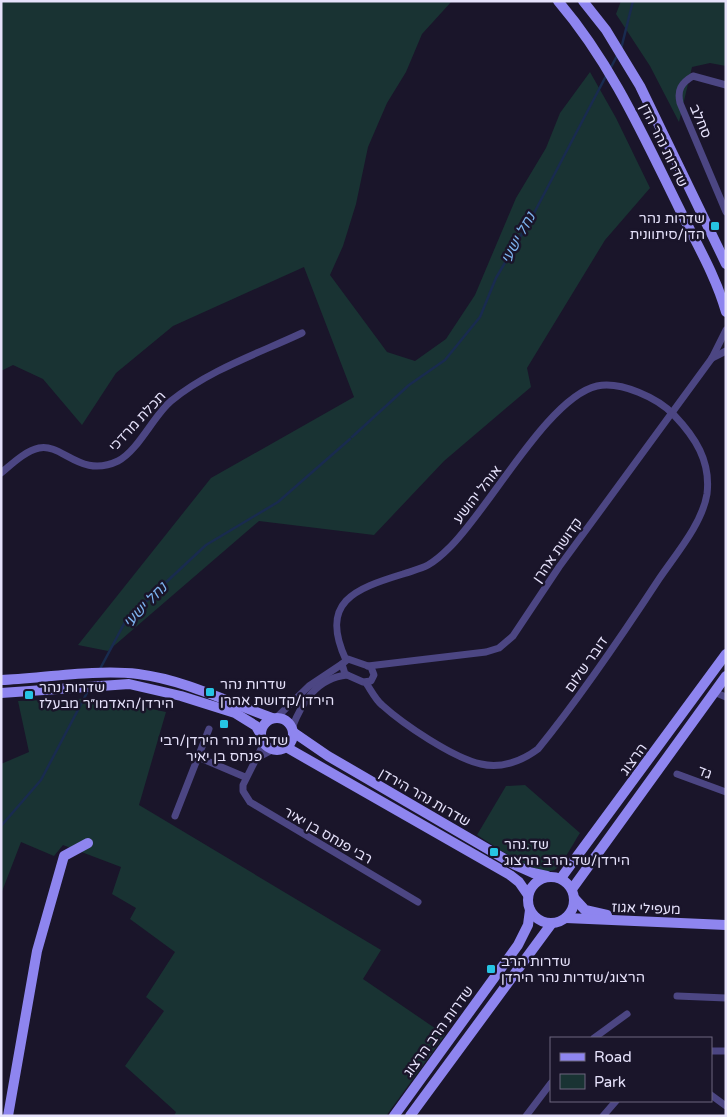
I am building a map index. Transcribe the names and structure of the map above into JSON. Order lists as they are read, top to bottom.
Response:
{
  "streets": {
    "main road": [
      "שדרות נהר הדן",
      "הרצוג",
      "שדרות נהר הירדן",
      "מעפילי אגוז",
      "שדרות הרב הרצוג"
    ],
    "street": [
      "סחלב",
      "תכלת מרדכי",
      "אוהל יהושע",
      "קדושת אהרן",
      "דובר שלום",
      "גד",
      "רבי פנחס בן יאיר"
    ]
  },
  "crossings": [
    ["אוהל יהושע", "קדושת אהרן"],
    ["אוהל יהושע", "דובר שלום"],
    ["קדושת אהרן", "דובר שלום"],
    ["הרצוג", "שדרות נהר הירדן"],
    ["הרצוג", "מעפילי אגוז"],
    ["הרצוג", "שדרות הרב הרצוג"],
    ["שדרות נהר הירדן", "מעפילי אגוז"],
    ["שדרות נהר הירדן", "שדרות הרב הרצוג"],
    ["מעפילי אגוז", "שדרות הרב הרצוג"]
  ],
  "water": ["נחל ישעי"],
  "places": {
    "transit": [
      "שדרות נהר הדן/סיתוונית",
      "שדרות נהר הירדן/קדושת אהרן",
      "שדרות נהר הירדן/האדמו״ר מבעלז",
      "שדרות נהר הירדן/רבי פנחס בן יאיר",
      "שד.נהר הירדן/שד.הרב הרצוג",
      "שדרות הרב הרצוג/שדרות נהר הירדן"
    ]
  },
  "legend": ["Road", "Park"]
}
